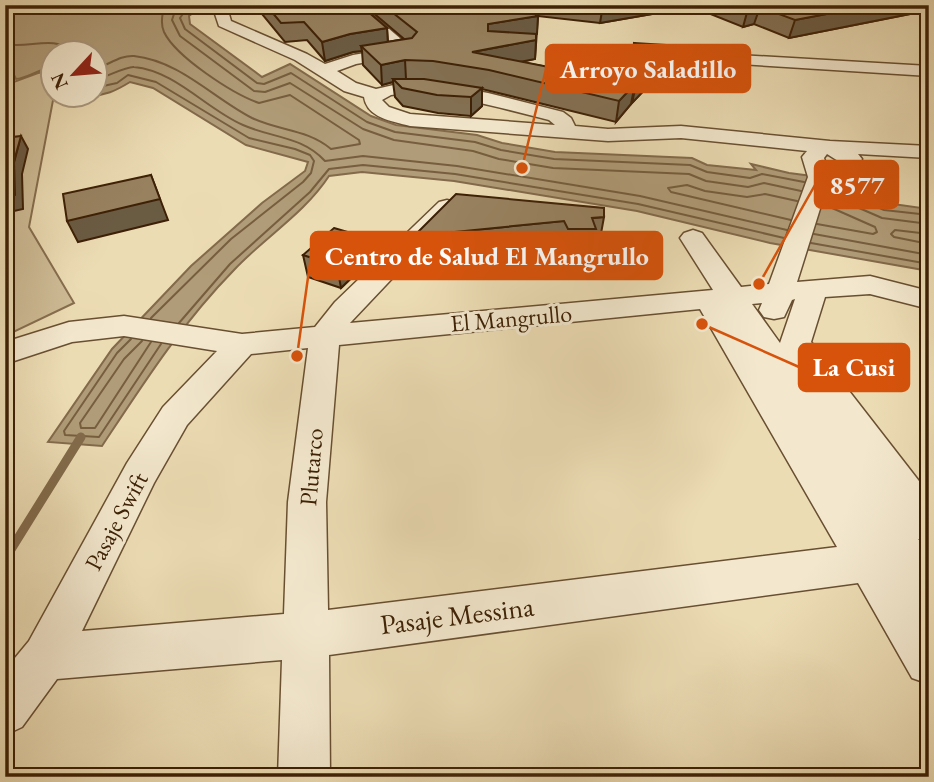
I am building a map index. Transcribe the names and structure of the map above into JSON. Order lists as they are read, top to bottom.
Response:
{
  "streets": {
    "street": [
      "El Mangrullo",
      "Plutarco",
      "Pasaje Swift",
      "Pasaje Messina"
    ]
  },
  "crossings": [
    ["El Mangrullo", "Plutarco"],
    ["El Mangrullo", "Pasaje Swift"],
    ["Plutarco", "Pasaje Messina"],
    ["Pasaje Swift", "Pasaje Messina"]
  ],
  "places": [
    "Arroyo Saladillo",
    "8577",
    "La Cusi",
    "Centro de Salud El Mangrullo"
  ],
  "north": "bottom left"
}
